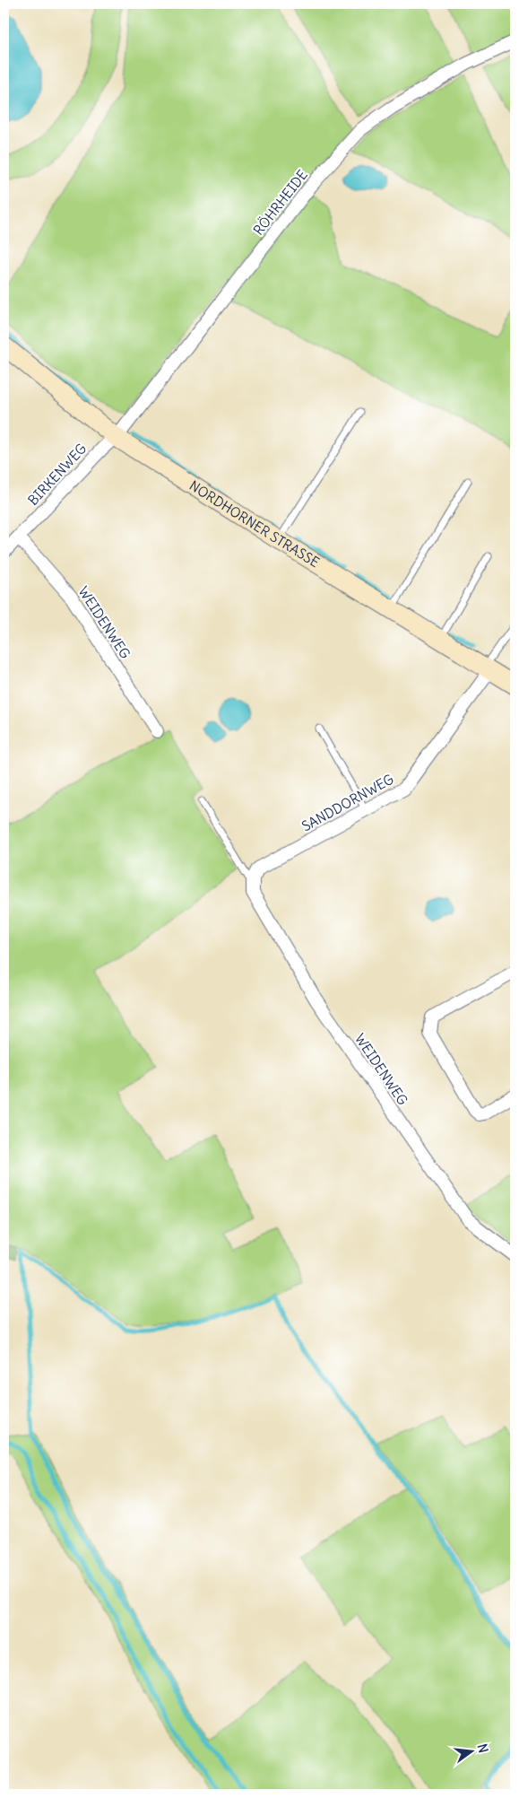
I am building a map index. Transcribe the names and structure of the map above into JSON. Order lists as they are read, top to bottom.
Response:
{
  "streets": {
    "street": [
      "RÖHRHEIDE",
      "BIRKENWEG",
      "NORDHORNER STRASSE",
      "WEIDENWEG",
      "SANDDORNWEG"
    ]
  },
  "crossings": [
    ["RÖHRHEIDE", "BIRKENWEG"],
    ["RÖHRHEIDE", "NORDHORNER STRASSE"],
    ["BIRKENWEG", "NORDHORNER STRASSE"],
    ["BIRKENWEG", "WEIDENWEG"],
    ["NORDHORNER STRASSE", "SANDDORNWEG"],
    ["WEIDENWEG", "SANDDORNWEG"]
  ],
  "north": "right"
}
